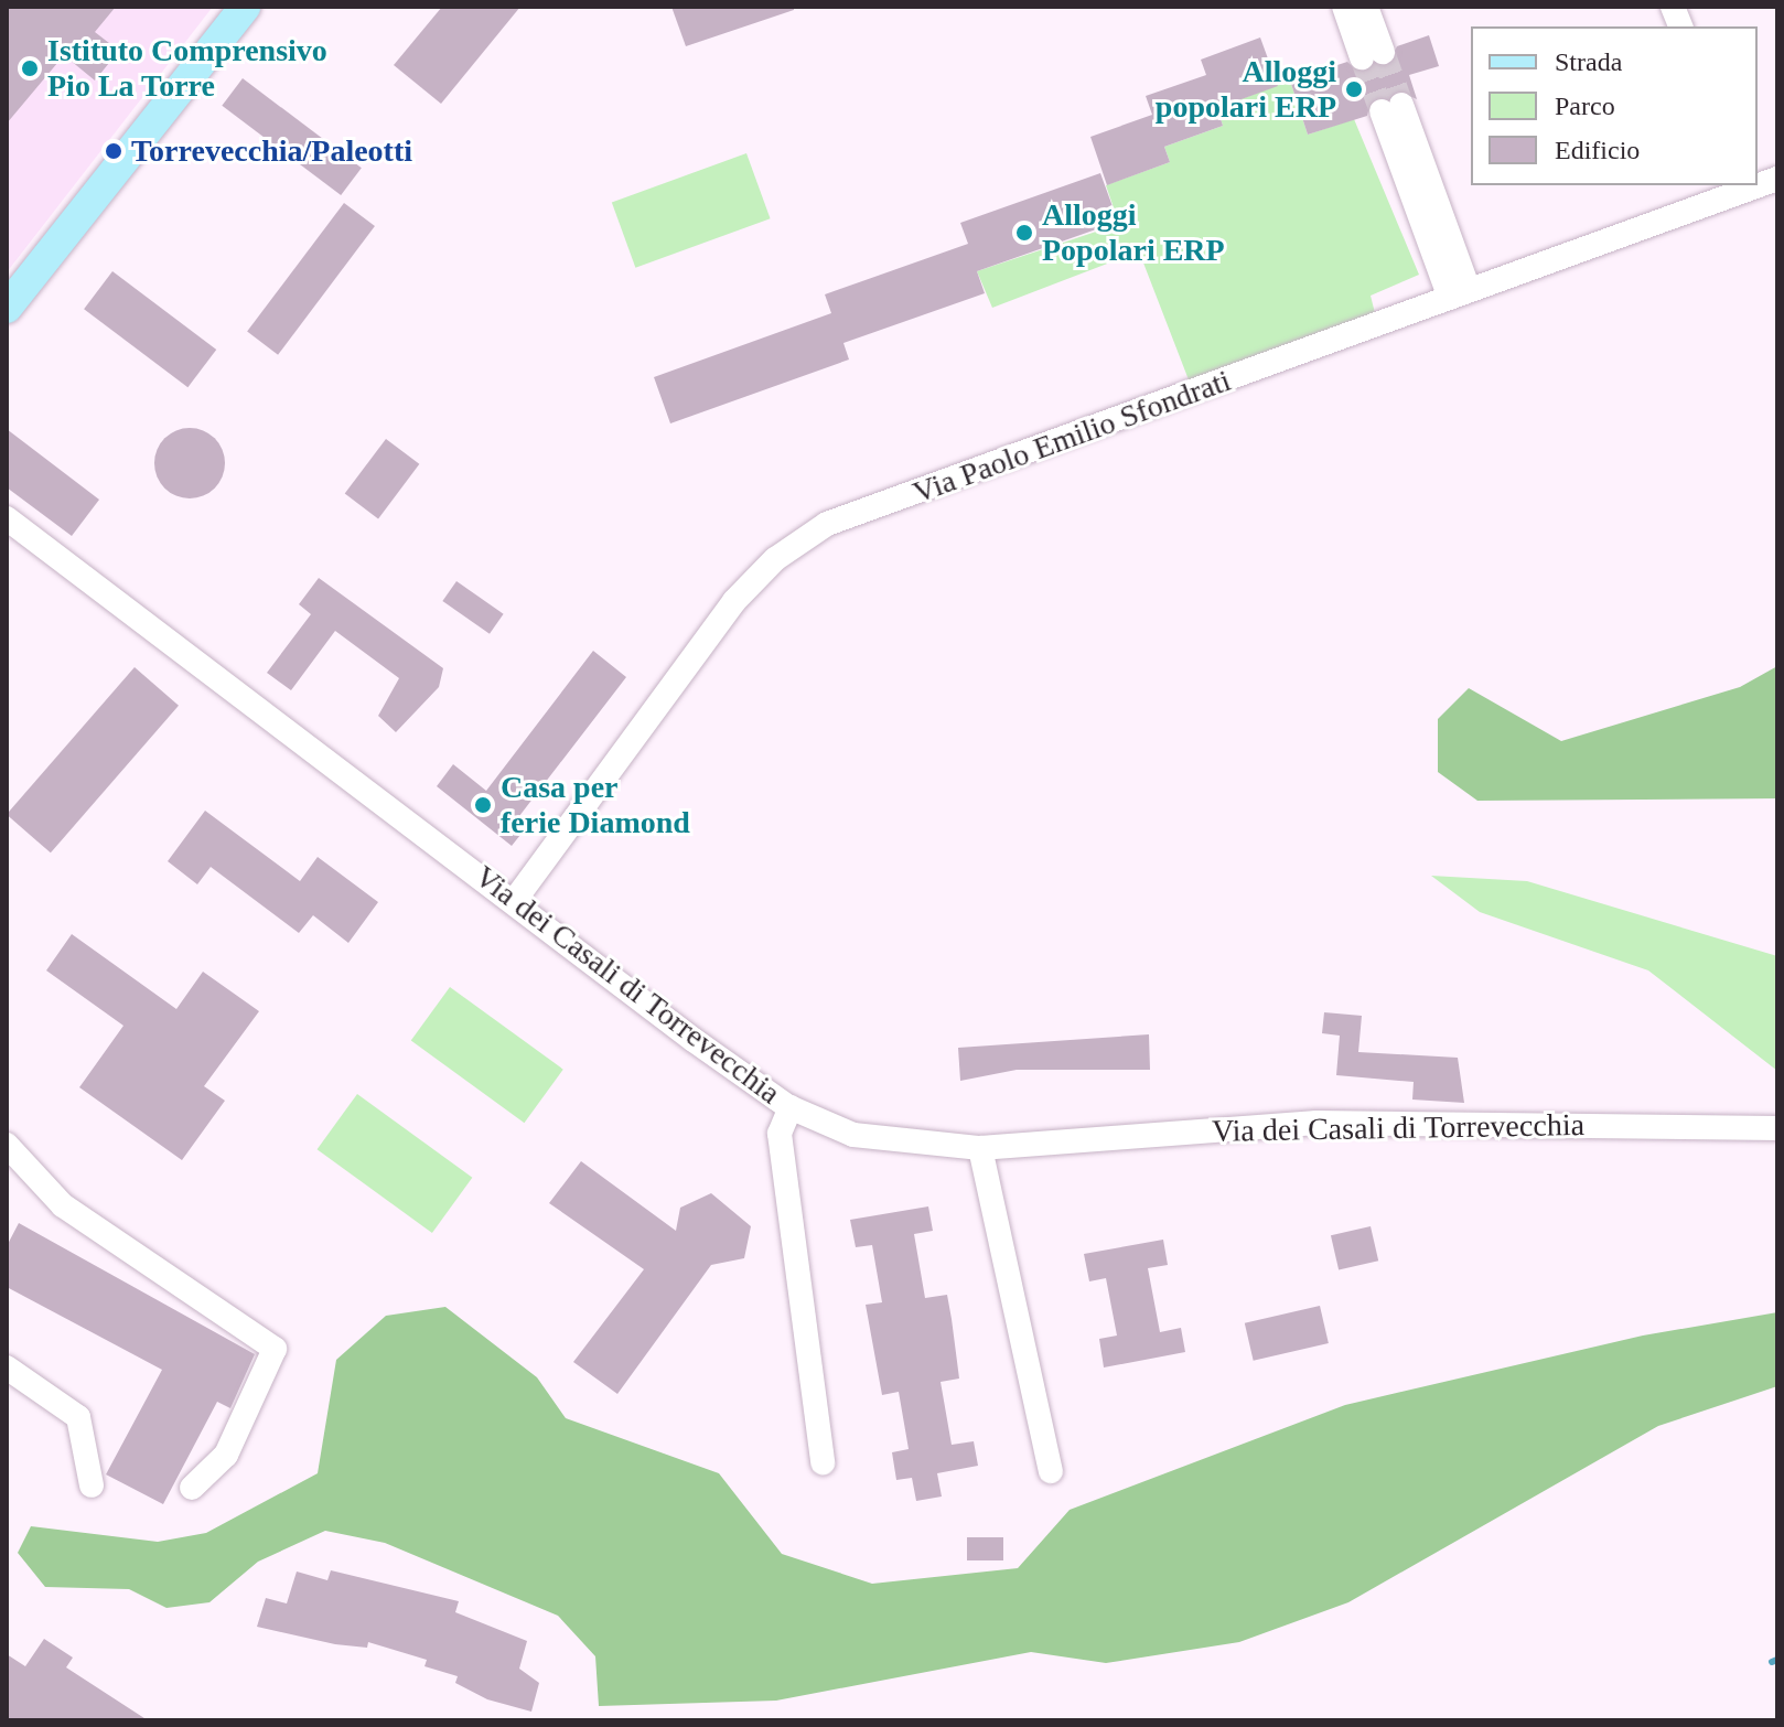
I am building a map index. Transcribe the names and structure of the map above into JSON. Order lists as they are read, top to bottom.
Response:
{
  "streets": {
    "street": ["Via Paolo Emilio Sfondrati", "Via dei Casali di Torrevecchia"]
  },
  "crossings": [
    ["Via Paolo Emilio Sfondrati", "Via dei Casali di Torrevecchia"]
  ],
  "places": [
    "Istituto Comprensivo Pio La Torre",
    "Alloggi popolari ERP",
    "Torrevecchia/Paleotti",
    "Alloggi Popolari ERP",
    "Casa per ferie Diamond"
  ],
  "legend": ["Strada", "Parco", "Edificio"]
}
